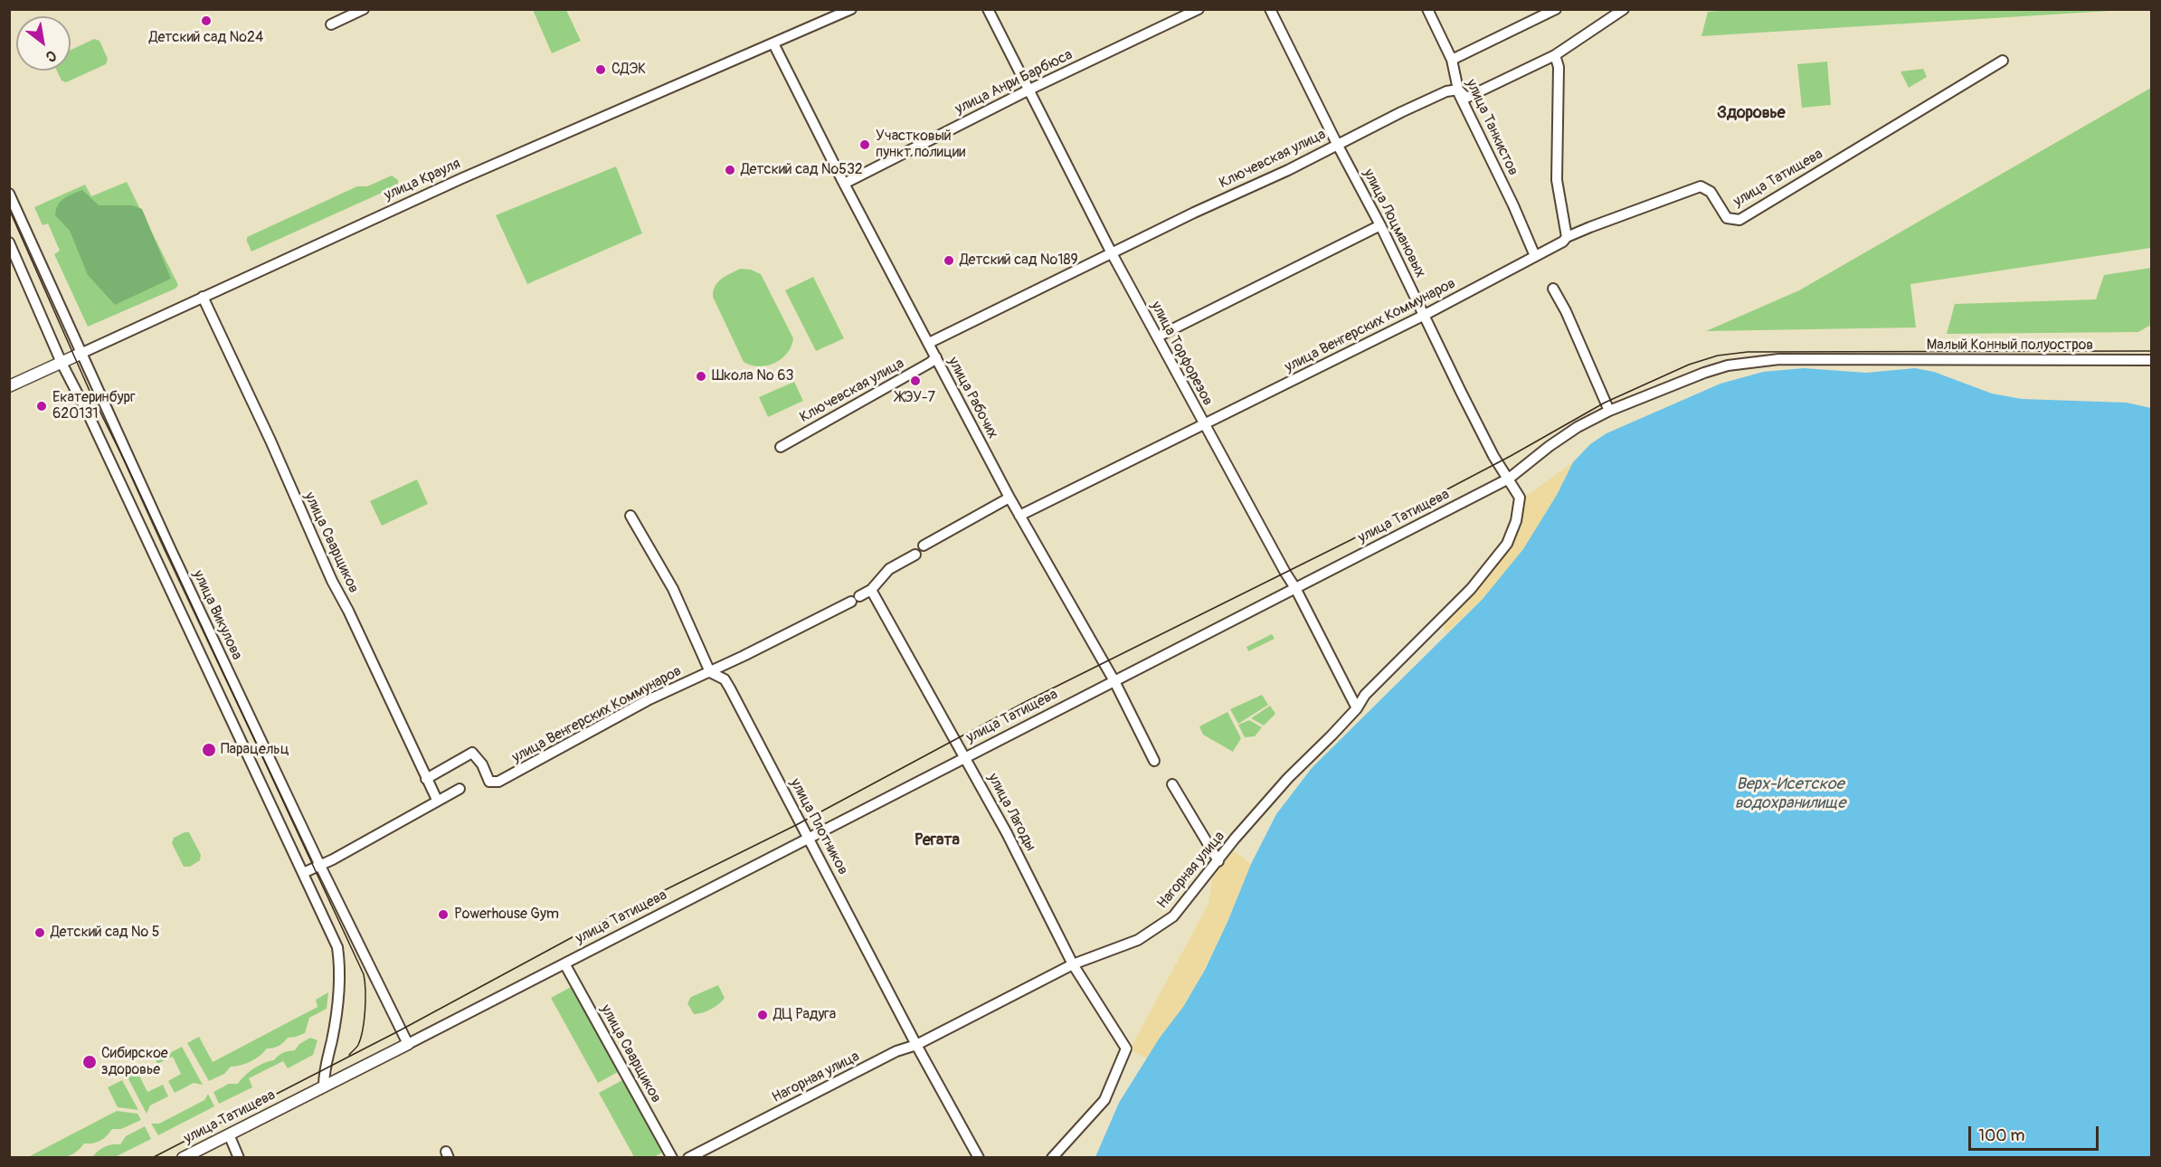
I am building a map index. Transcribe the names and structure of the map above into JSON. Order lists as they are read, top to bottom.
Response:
{
  "streets": {
    "main road": ["улица Татищева", "улица Крауля"],
    "street": [
      "улица Анри Барбюса",
      "улица Танкистов",
      "Ключевская улица",
      "улица Лоцмановых",
      "улица Венгерских Коммунаров",
      "Малый Конный полуостров",
      "улица Торфорезов",
      "улица Рабочих",
      "улица Сварщиков",
      "улица Викулова",
      "улица Лагоды",
      "улица Плотников",
      "Нагорная улица"
    ]
  },
  "crossings": [
    ["улица Анри Барбюса", "улица Торфорезов"],
    ["улица Анри Барбюса", "улица Рабочих"],
    ["улица Танкистов", "Ключевская улица"],
    ["улица Танкистов", "улица Венгерских Коммунаров"],
    ["Ключевская улица", "улица Лоцмановых"],
    ["Ключевская улица", "улица Торфорезов"],
    ["Ключевская улица", "улица Рабочих"],
    ["улица Татищева", "улица Лоцмановых"],
    ["улица Татищева", "улица Венгерских Коммунаров"],
    ["улица Татищева", "Малый Конный полуостров"],
    ["улица Татищева", "улица Торфорезов"],
    ["улица Татищева", "улица Рабочих"],
    ["улица Татищева", "улица Сварщиков"],
    ["улица Татищева", "улица Викулова"],
    ["улица Татищева", "улица Лагоды"],
    ["улица Татищева", "улица Плотников"],
    ["улица Татищева", "Нагорная улица"],
    ["улица Крауля", "улица Рабочих"],
    ["улица Крауля", "улица Сварщиков"],
    ["улица Крауля", "улица Викулова"],
    ["улица Лоцмановых", "улица Венгерских Коммунаров"],
    ["улица Лоцмановых", "Нагорная улица"],
    ["улица Венгерских Коммунаров", "улица Торфорезов"],
    ["улица Венгерских Коммунаров", "улица Рабочих"],
    ["улица Венгерских Коммунаров", "улица Сварщиков"],
    ["улица Венгерских Коммунаров", "улица Лагоды"],
    ["улица Венгерских Коммунаров", "улица Плотников"],
    ["улица Торфорезов", "Нагорная улица"],
    ["улица Лагоды", "Нагорная улица"],
    ["улица Плотников", "Нагорная улица"]
  ],
  "districts": ["Здоровье", "Регата"],
  "water": ["Верх-Исетское водохранилище"],
  "places": [
    "Детский сад №24",
    "СДЭК",
    "Участковый пункт полиции",
    "Детский сад №532",
    "Детский сад №189",
    "Школа № 63",
    "ЖЭУ-7",
    "Екатеринбург 620131",
    "Парацельц",
    "Powerhouse Gym",
    "Детский сад № 5",
    "ДЦ Радуга",
    "Сибирское здоровье"
  ],
  "scale_bar": "100 m",
  "north": "bottom right"
}
